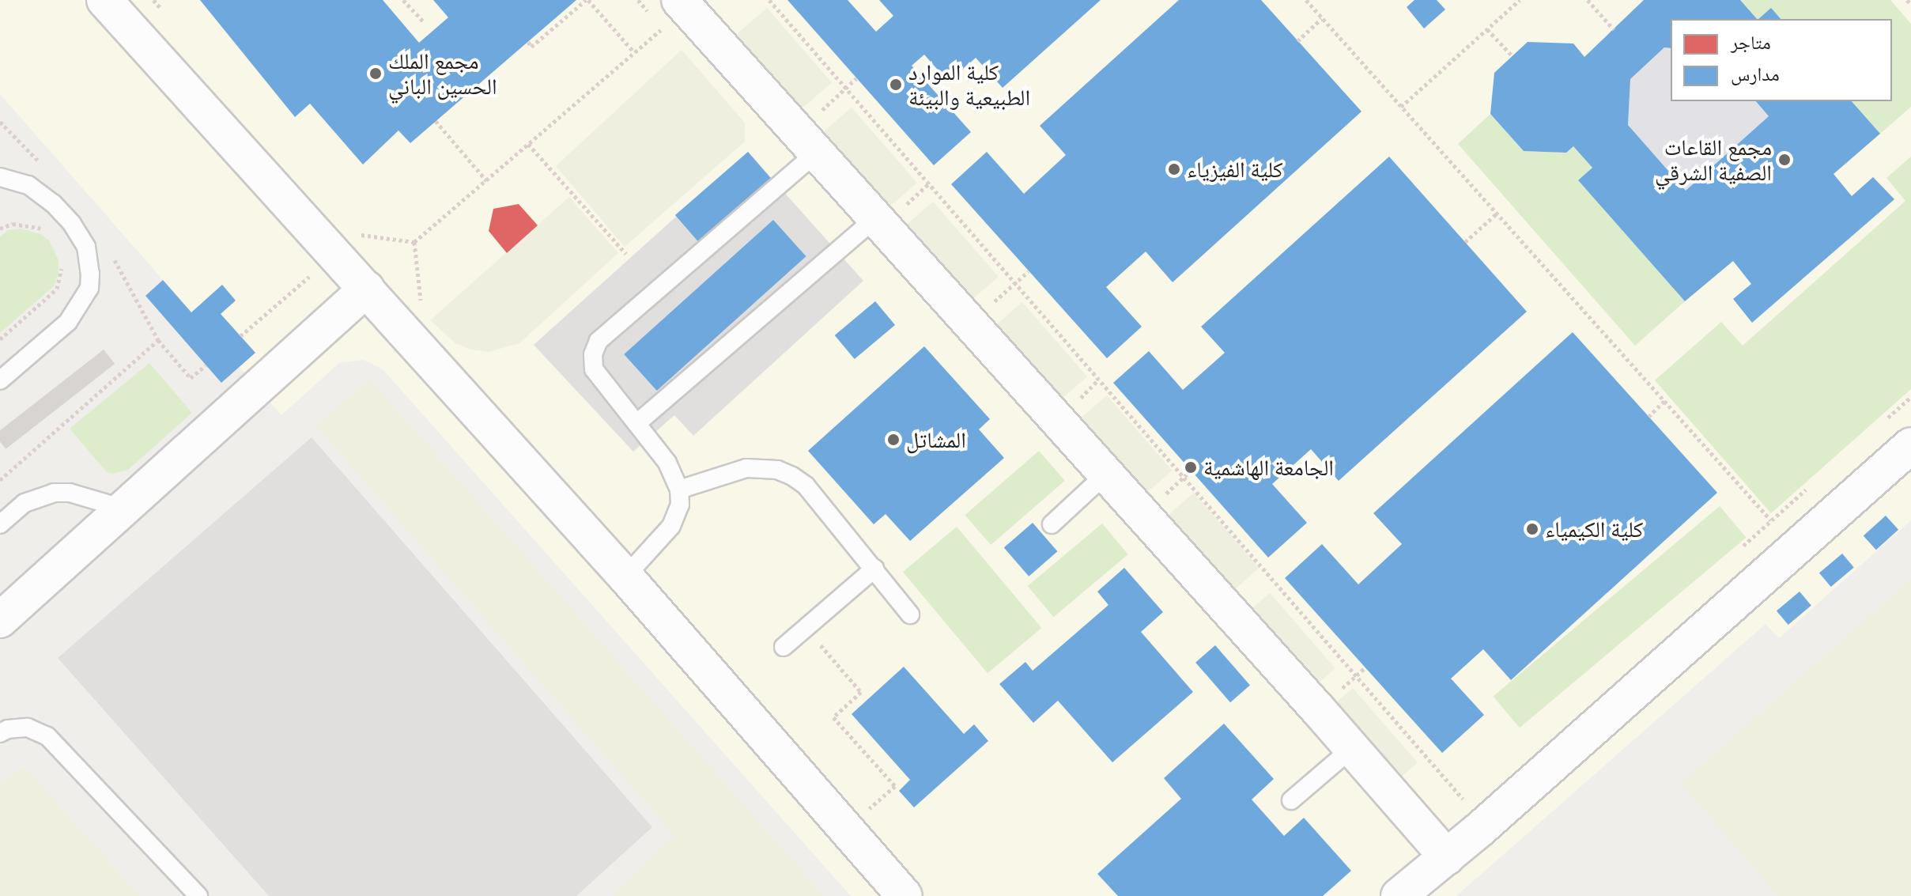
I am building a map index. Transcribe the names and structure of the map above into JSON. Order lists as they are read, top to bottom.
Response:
{
  "places": [
    "مجمع الملك الحسين الباني",
    "كلية الموارد الطبيعية والبيئة",
    "مجمع القاعات الصفية الشرقي",
    "كلية الفيزياء",
    "المشاتل",
    "الجامعة الهاشمية",
    "كلية الكيمياء"
  ],
  "legend": ["متاجر", "مدارس"]
}
